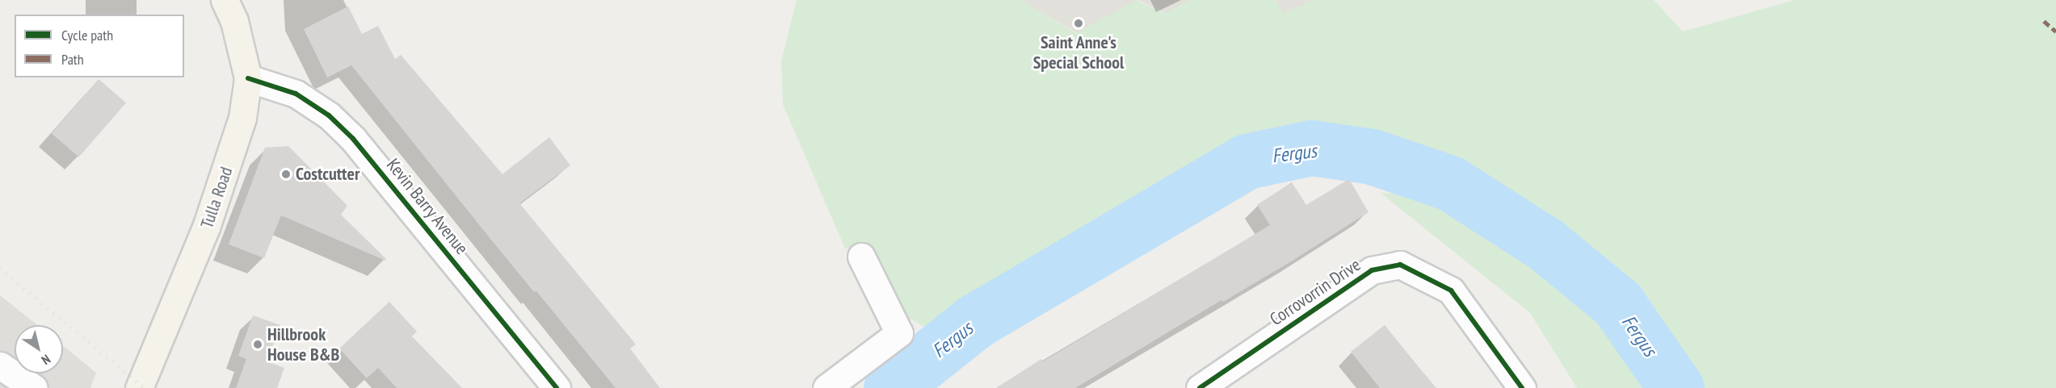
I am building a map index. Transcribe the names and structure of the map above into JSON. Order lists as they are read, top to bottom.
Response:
{
  "streets": {
    "main road": ["Tulla Road"],
    "street": ["Kevin Barry Avenue", "Corrovorrin Drive"]
  },
  "crossings": [
    ["Tulla Road", "Kevin Barry Avenue"]
  ],
  "water": ["Fergus"],
  "places": ["Saint Anne's Special School", "Costcutter", "Hillbrook House B&B"],
  "legend": ["Cycle path", "Path"],
  "north": "bottom right"
}
